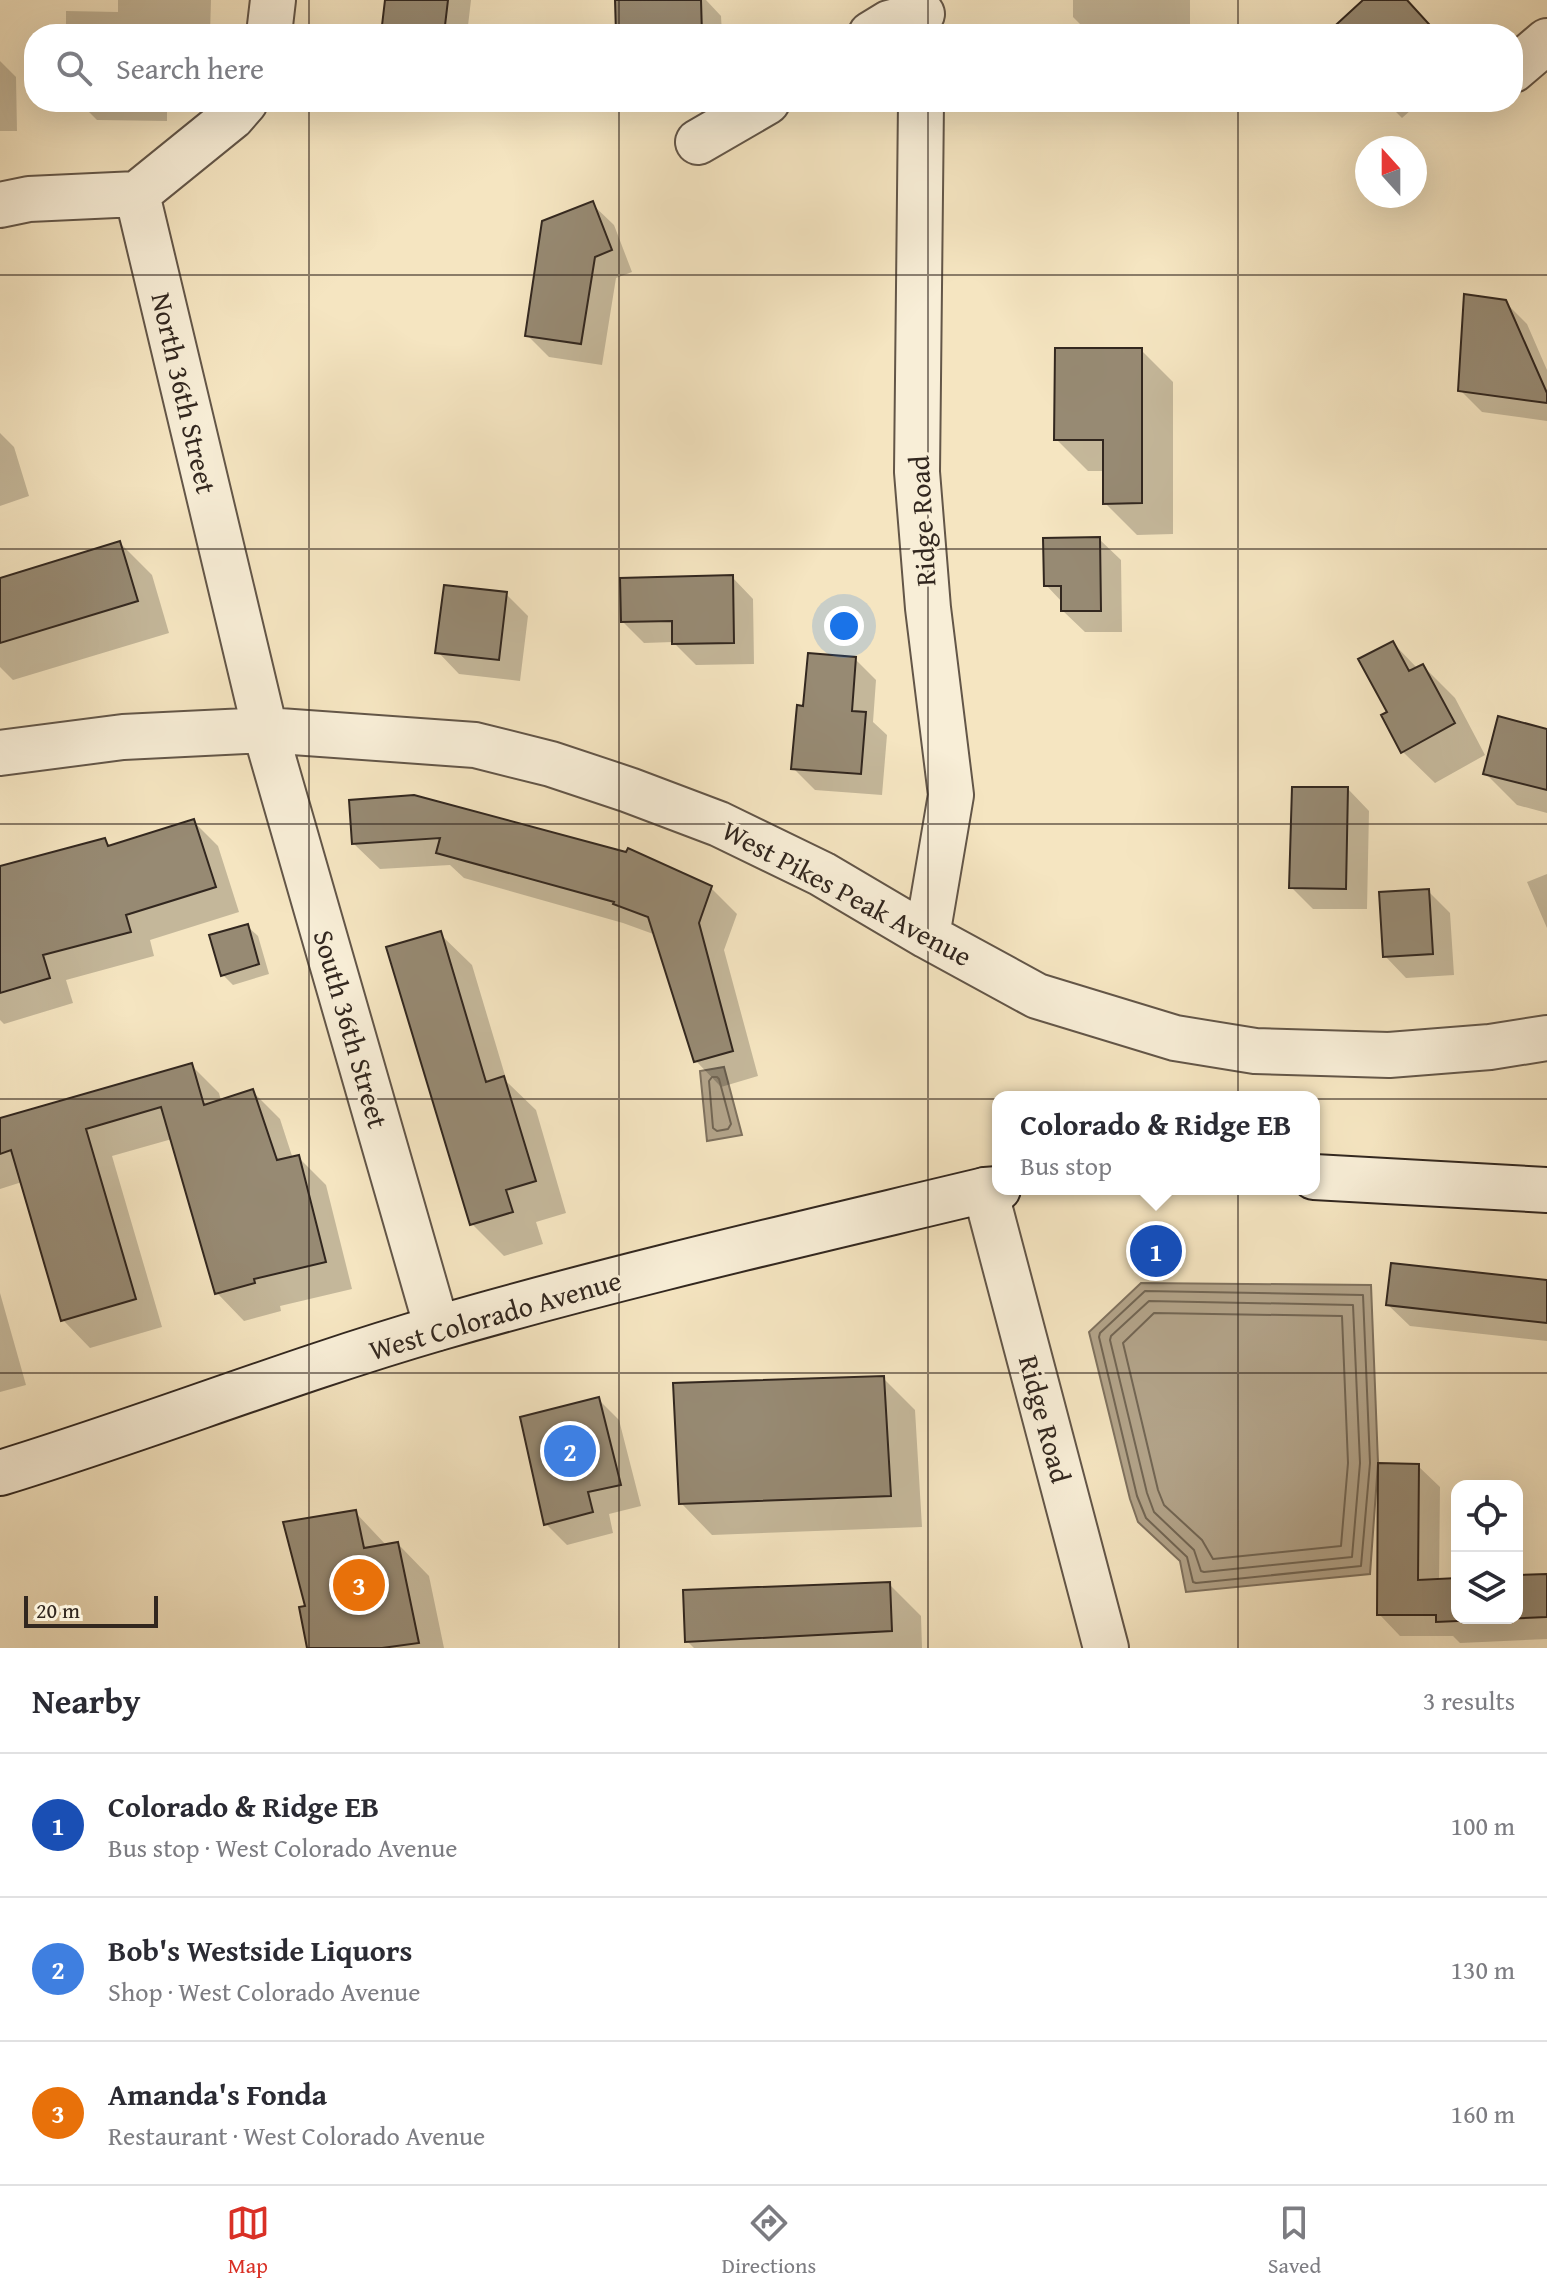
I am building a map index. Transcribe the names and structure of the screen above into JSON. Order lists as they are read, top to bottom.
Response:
{
  "streets": {
    "street": [
      "North 36th Street",
      "Ridge Road",
      "West Pikes Peak Avenue",
      "South 36th Street",
      "West Colorado Avenue"
    ]
  },
  "crossings": [
    ["North 36th Street", "West Pikes Peak Avenue"],
    ["North 36th Street", "South 36th Street"],
    ["Ridge Road", "West Pikes Peak Avenue"],
    ["West Pikes Peak Avenue", "South 36th Street"],
    ["South 36th Street", "West Colorado Avenue"]
  ],
  "scale_bar": "20 m",
  "north": "top",
  "page": {
    "search": "Search here",
    "popup": ["Colorado & Ridge EB", "Bus stop"],
    "pins": ["1", "2", "3"],
    "scale": "20 m",
    "heading": ["Nearby", "3 results"],
    "list": [
      {
        "mark": "1",
        "name": "Colorado & Ridge EB",
        "note": "Bus stop · West Colorado Avenue",
        "value": "100 m"
      },
      {
        "mark": "2",
        "name": "Bob's Westside Liquors",
        "note": "Shop · West Colorado Avenue",
        "value": "130 m"
      },
      {
        "mark": "3",
        "name": "Amanda's Fonda",
        "note": "Restaurant · West Colorado Avenue",
        "value": "160 m"
      }
    ],
    "nav": ["Map", "Directions", "Saved"]
  }
}
